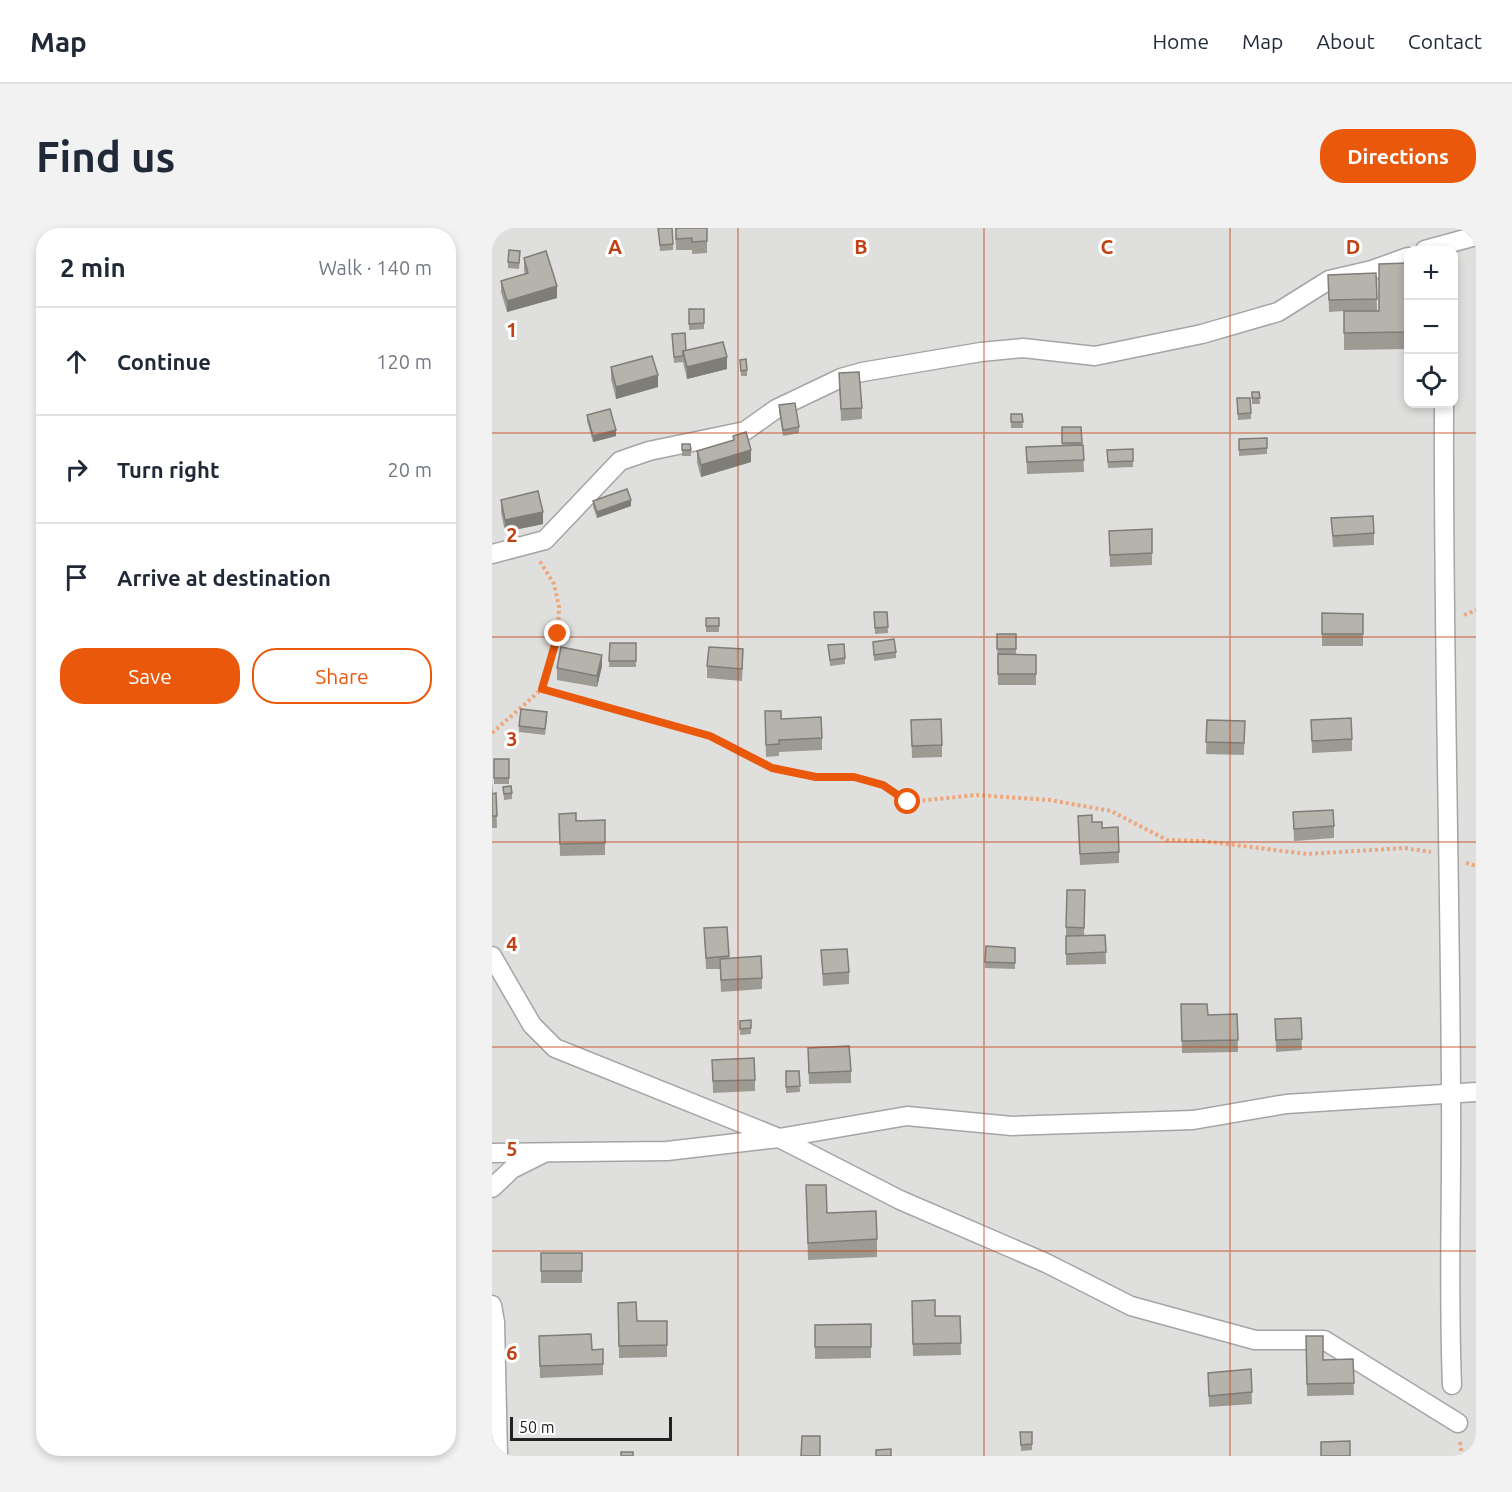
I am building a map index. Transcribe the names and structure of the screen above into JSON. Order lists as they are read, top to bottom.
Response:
{
  "scale_bar": "50 m",
  "page": {
    "header": "Map",
    "nav": [
      "Home",
      "Map",
      "About",
      "Contact"
    ],
    "buttons": [
      "Directions",
      ["Save", "Share"]
    ],
    "title": "Find us",
    "heading": ["2 min", "Walk · 140 m"],
    "map_buttons": ["+", "−"],
    "list": [
      ["Continue", "120 m"],
      ["Turn right", "20 m"],
      "Arrive at destination"
    ],
    "scale": "50 m"
  },
  "grid": {
    "columns": [
      "A",
      "B",
      "C",
      "D"
    ],
    "rows": [
      "1",
      "2",
      "3",
      "4",
      "5",
      "6"
    ]
  }
}
